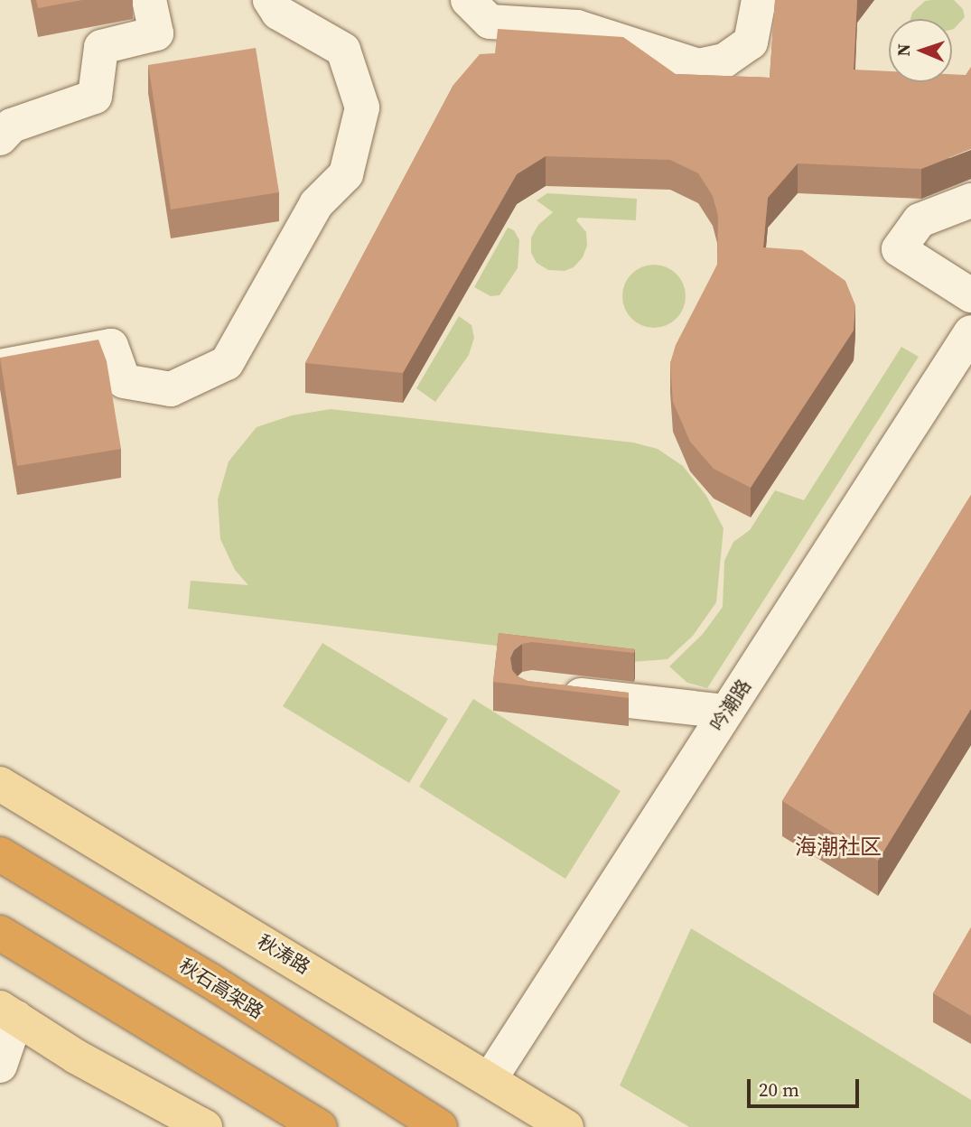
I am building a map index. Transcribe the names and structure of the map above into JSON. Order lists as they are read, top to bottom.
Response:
{
  "streets": {
    "highway": ["秋石高架路"],
    "main road": ["秋涛路"],
    "street": ["吟潮路"]
  },
  "crossings": [
    ["吟潮路", "秋涛路"]
  ],
  "districts": ["海潮社区"],
  "scale_bar": "20 m",
  "north": "left"
}
